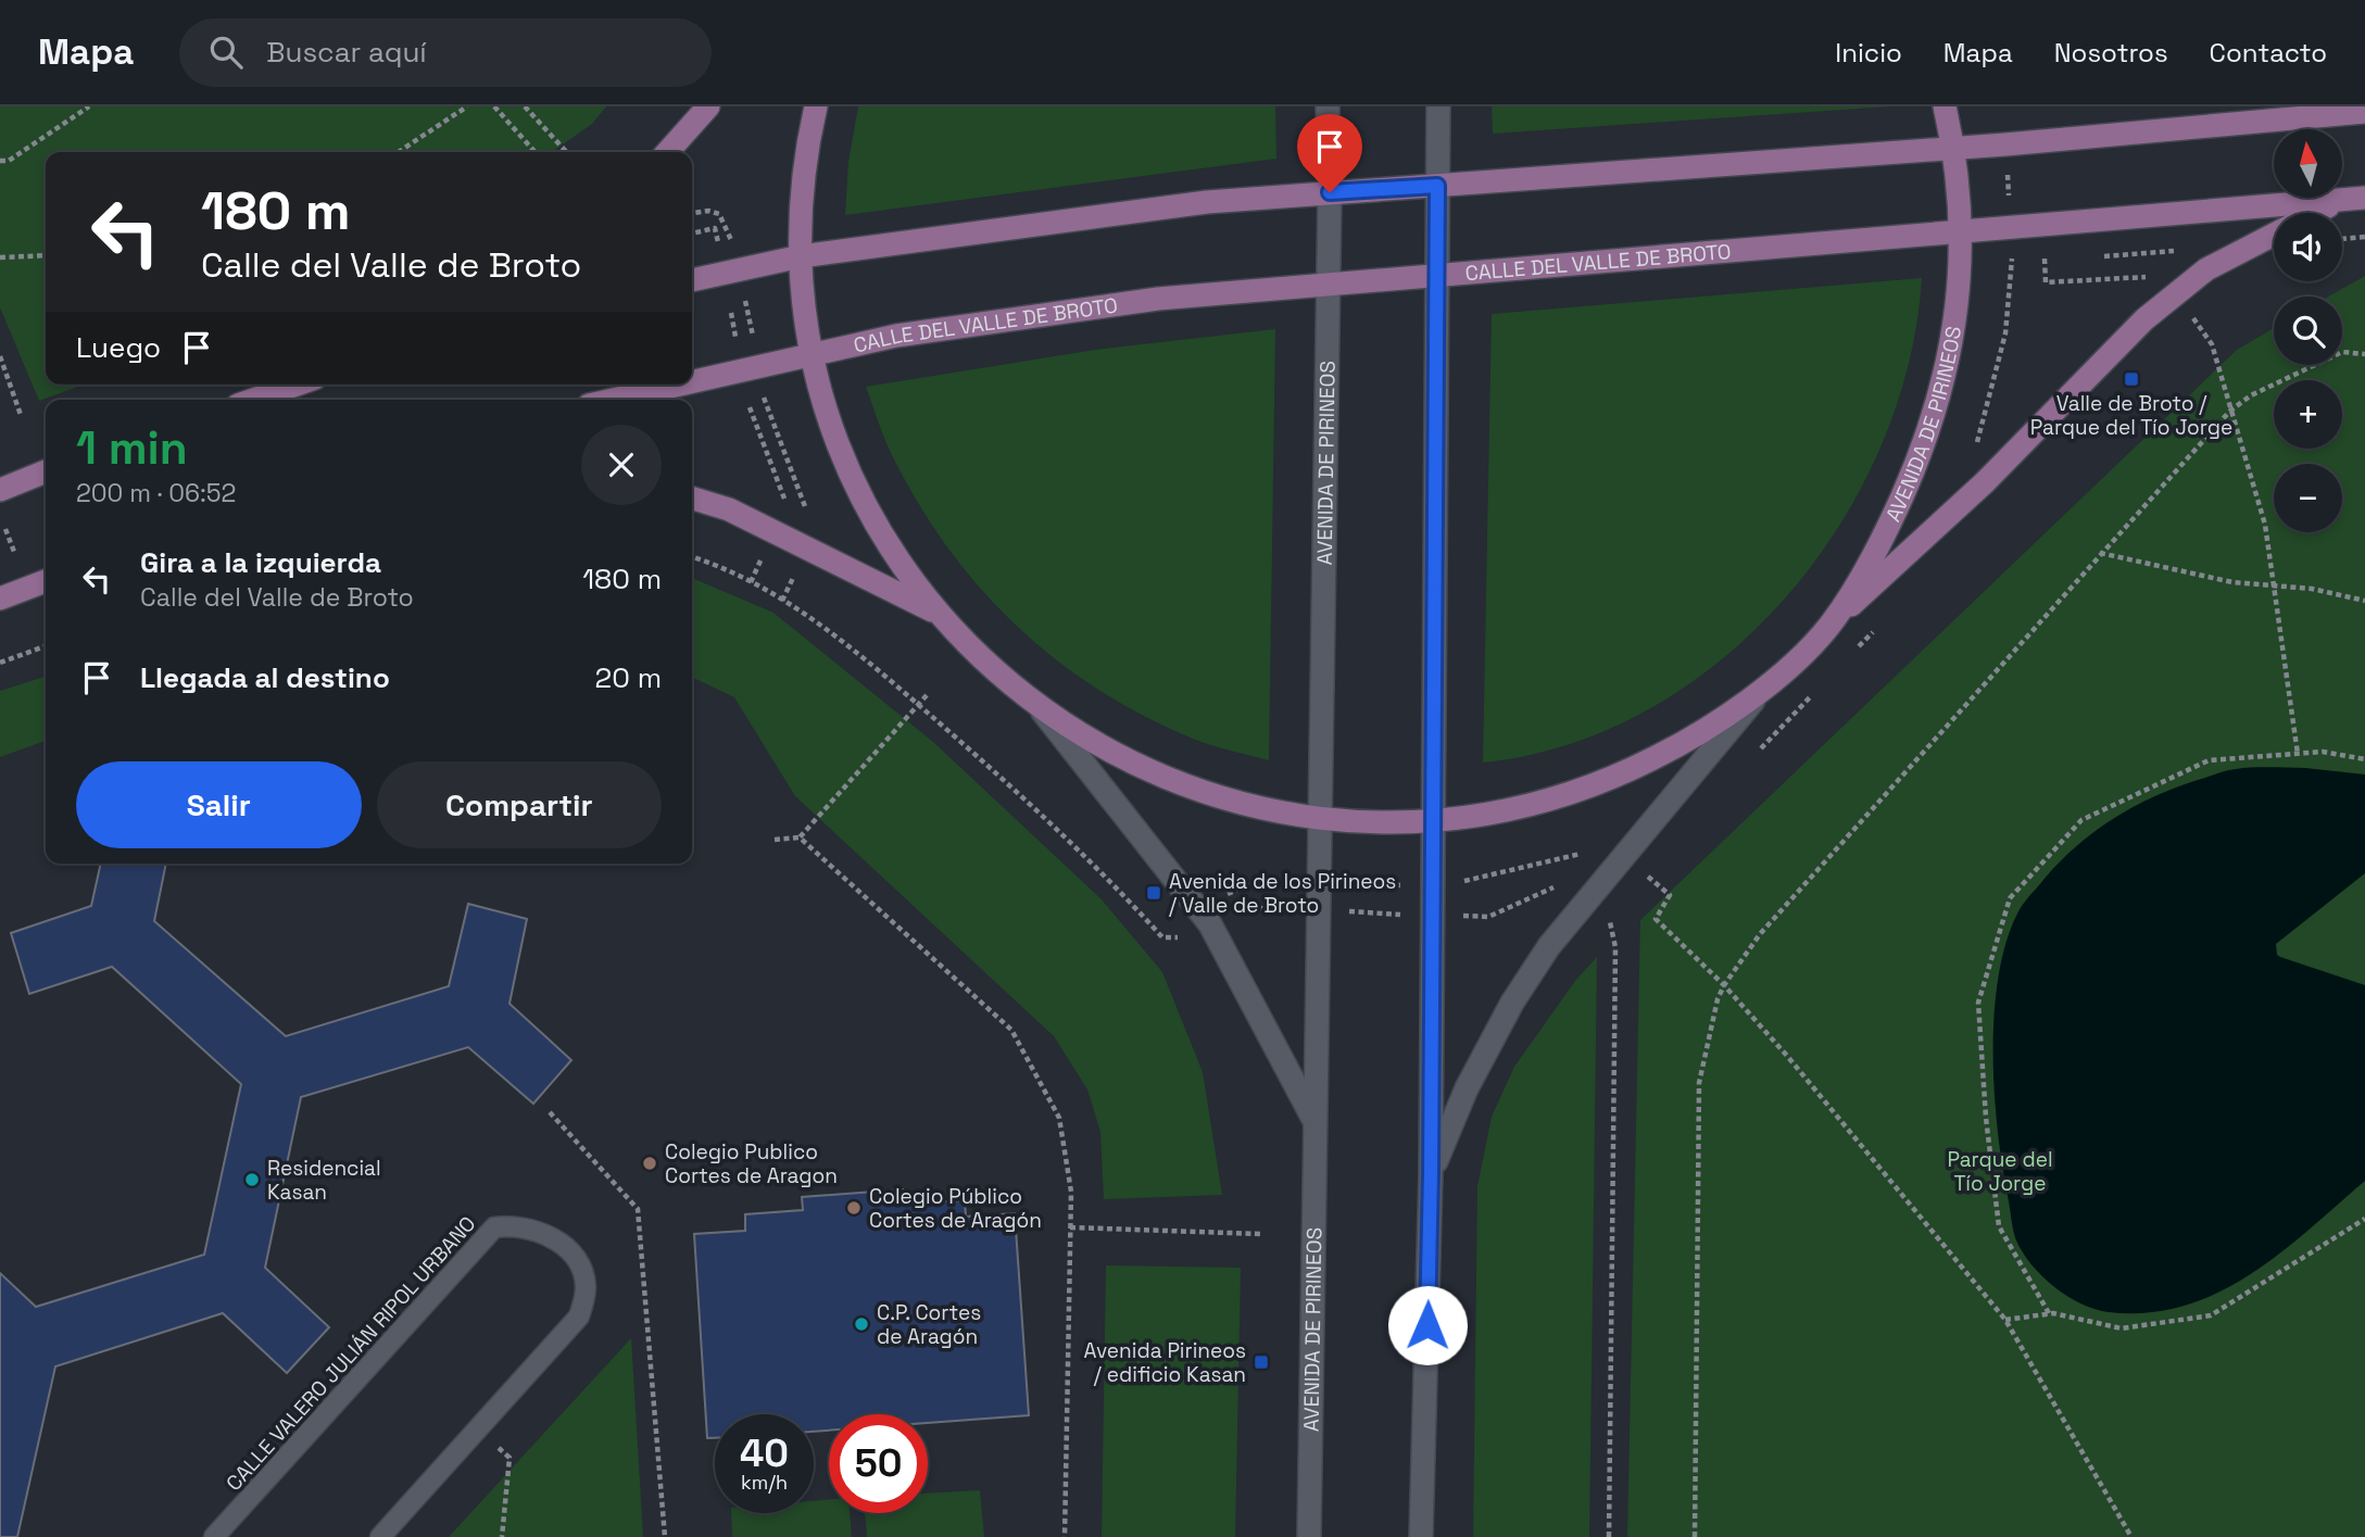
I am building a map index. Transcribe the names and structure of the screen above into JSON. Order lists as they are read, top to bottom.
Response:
{
  "streets": {
    "main road": ["CALLE DEL VALLE DE BROTO", "AVENIDA DE PIRINEOS"],
    "lane": ["CALLE VALERO JULIÁN RIPOL URBANO"]
  },
  "crossings": [
    ["CALLE DEL VALLE DE BROTO", "AVENIDA DE PIRINEOS"]
  ],
  "parks": ["Parque del Tío Jorge"],
  "places": {
    "transit": ["Valle de Broto / Parque del Tío Jorge", "Avenida de los Pirineos / Valle de Broto", "Avenida Pirineos / edificio Kasan"],
    "other": [
      "Colegio Publico Cortes de Aragon",
      "Residencial Kasan",
      "Colegio Público Cortes de Aragón",
      "C.P. Cortes de Aragón"
    ]
  },
  "north": "top",
  "page": {
    "header": "Mapa",
    "search": "Buscar aquí",
    "nav": [
      "Inicio",
      "Mapa",
      "Nosotros",
      "Contacto"
    ],
    "map_buttons": ["+", "−"],
    "turn": ["180 m", "Calle del Valle de Broto"],
    "then": "Luego",
    "heading": ["1 min", "200 m · 06:52"],
    "list": [
      {
        "name": "Gira a la izquierda",
        "note": "Calle del Valle de Broto",
        "value": "180 m"
      },
      {
        "name": "Llegada al destino",
        "value": "20 m"
      }
    ],
    "buttons": ["Salir", "Compartir"],
    "speed": "40 km/h",
    "limit": "50"
  }
}
